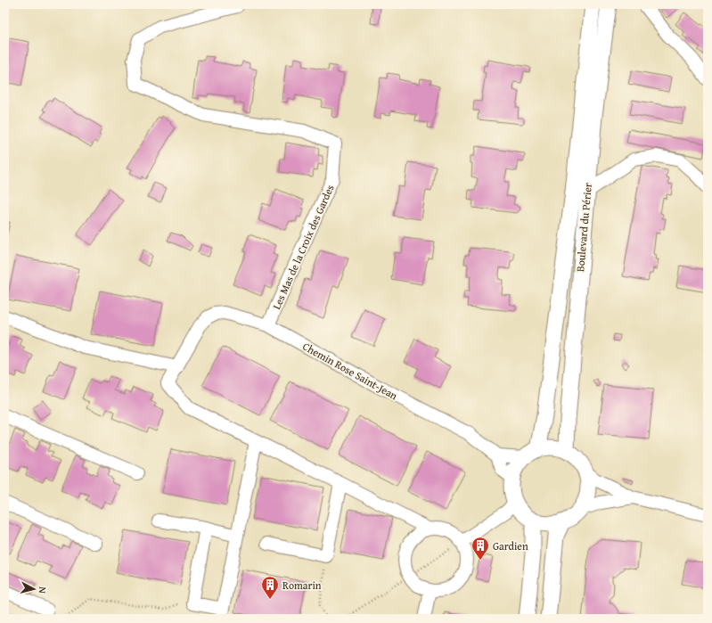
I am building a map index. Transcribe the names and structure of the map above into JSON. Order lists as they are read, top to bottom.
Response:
{
  "streets": {
    "street": ["Boulevard du Périer", "Les Mas de la Croix des Gardes", "Chemin Rose Saint-Jean"]
  },
  "crossings": [
    ["Les Mas de la Croix des Gardes", "Chemin Rose Saint-Jean"]
  ],
  "places": {
    "building": ["Gardien", "Romarin"]
  },
  "north": "right"
}
